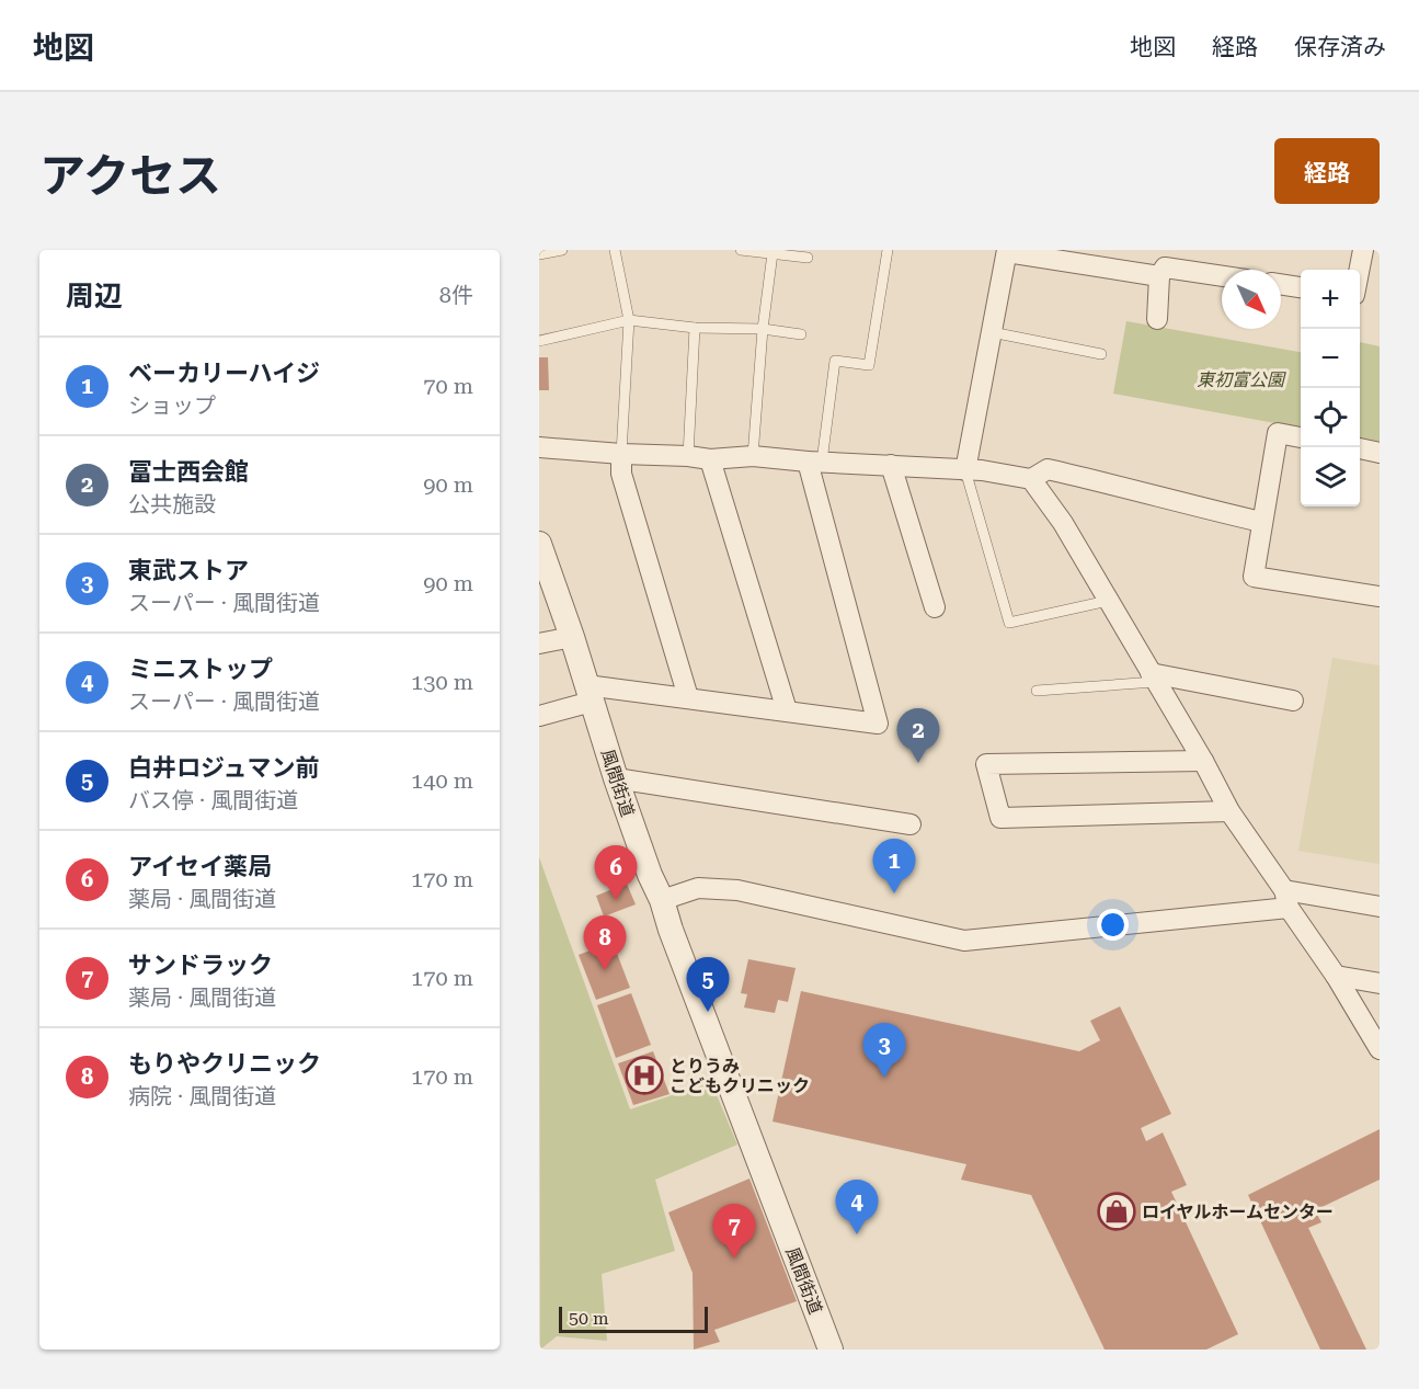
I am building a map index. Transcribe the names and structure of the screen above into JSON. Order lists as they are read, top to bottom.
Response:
{
  "streets": {
    "street": ["風間街道"]
  },
  "parks": ["東初富公園"],
  "places": {
    "hospital": ["とりうみ こどもクリニック"],
    "shop": ["ロイヤルホームセンター"]
  },
  "scale_bar": "50 m",
  "north": "bottom right",
  "page": {
    "header": "地図",
    "nav": ["地図", "経路", "保存済み"],
    "title": "アクセス",
    "buttons": "経路",
    "heading": ["周辺", "8件"],
    "map_buttons": ["+", "−"],
    "list": [
      {
        "mark": "1",
        "name": "ベーカリーハイジ",
        "note": "ショップ",
        "value": "70 m"
      },
      {
        "mark": "2",
        "name": "冨士西会館",
        "note": "公共施設",
        "value": "90 m"
      },
      {
        "mark": "3",
        "name": "東武ストア",
        "note": "スーパー · 風間街道",
        "value": "90 m"
      },
      {
        "mark": "4",
        "name": "ミニストップ",
        "note": "スーパー · 風間街道",
        "value": "130 m"
      },
      {
        "mark": "5",
        "name": "白井ロジュマン前",
        "note": "バス停 · 風間街道",
        "value": "140 m"
      },
      {
        "mark": "6",
        "name": "アイセイ薬局",
        "note": "薬局 · 風間街道",
        "value": "170 m"
      },
      {
        "mark": "7",
        "name": "サンドラック",
        "note": "薬局 · 風間街道",
        "value": "170 m"
      },
      {
        "mark": "8",
        "name": "もりやクリニック",
        "note": "病院 · 風間街道",
        "value": "170 m"
      }
    ],
    "pins": [
      "2",
      "1",
      "6",
      "8",
      "5",
      "3",
      "4",
      "7"
    ],
    "scale": "50 m"
  }
}
